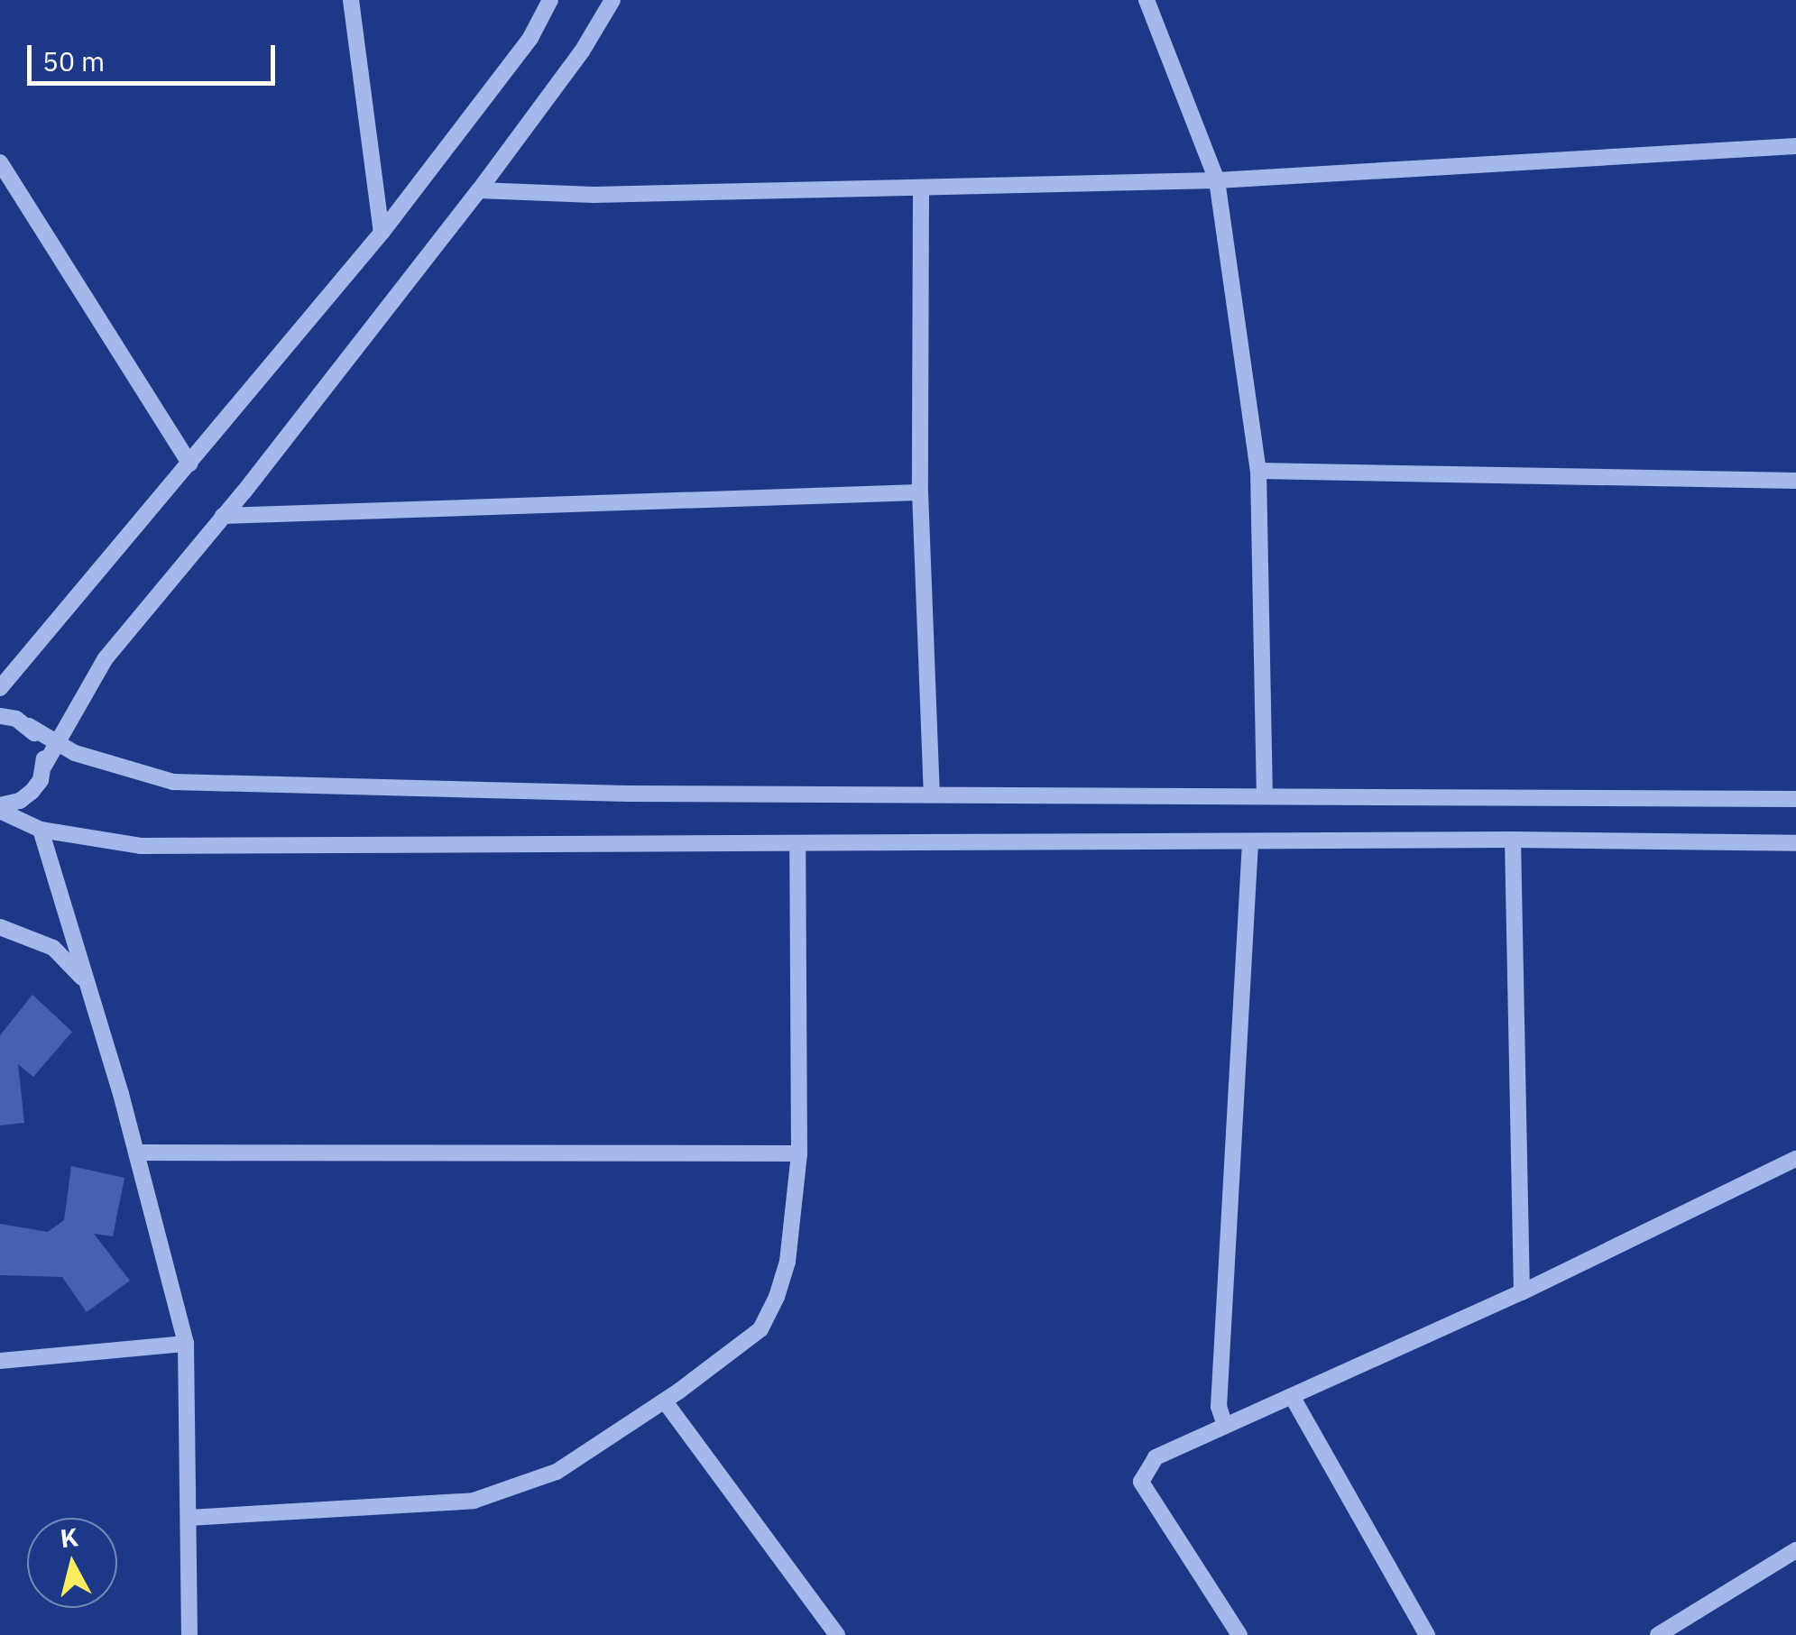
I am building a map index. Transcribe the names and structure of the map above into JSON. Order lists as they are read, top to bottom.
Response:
{
  "scale_bar": "50 m",
  "north": "top"
}
